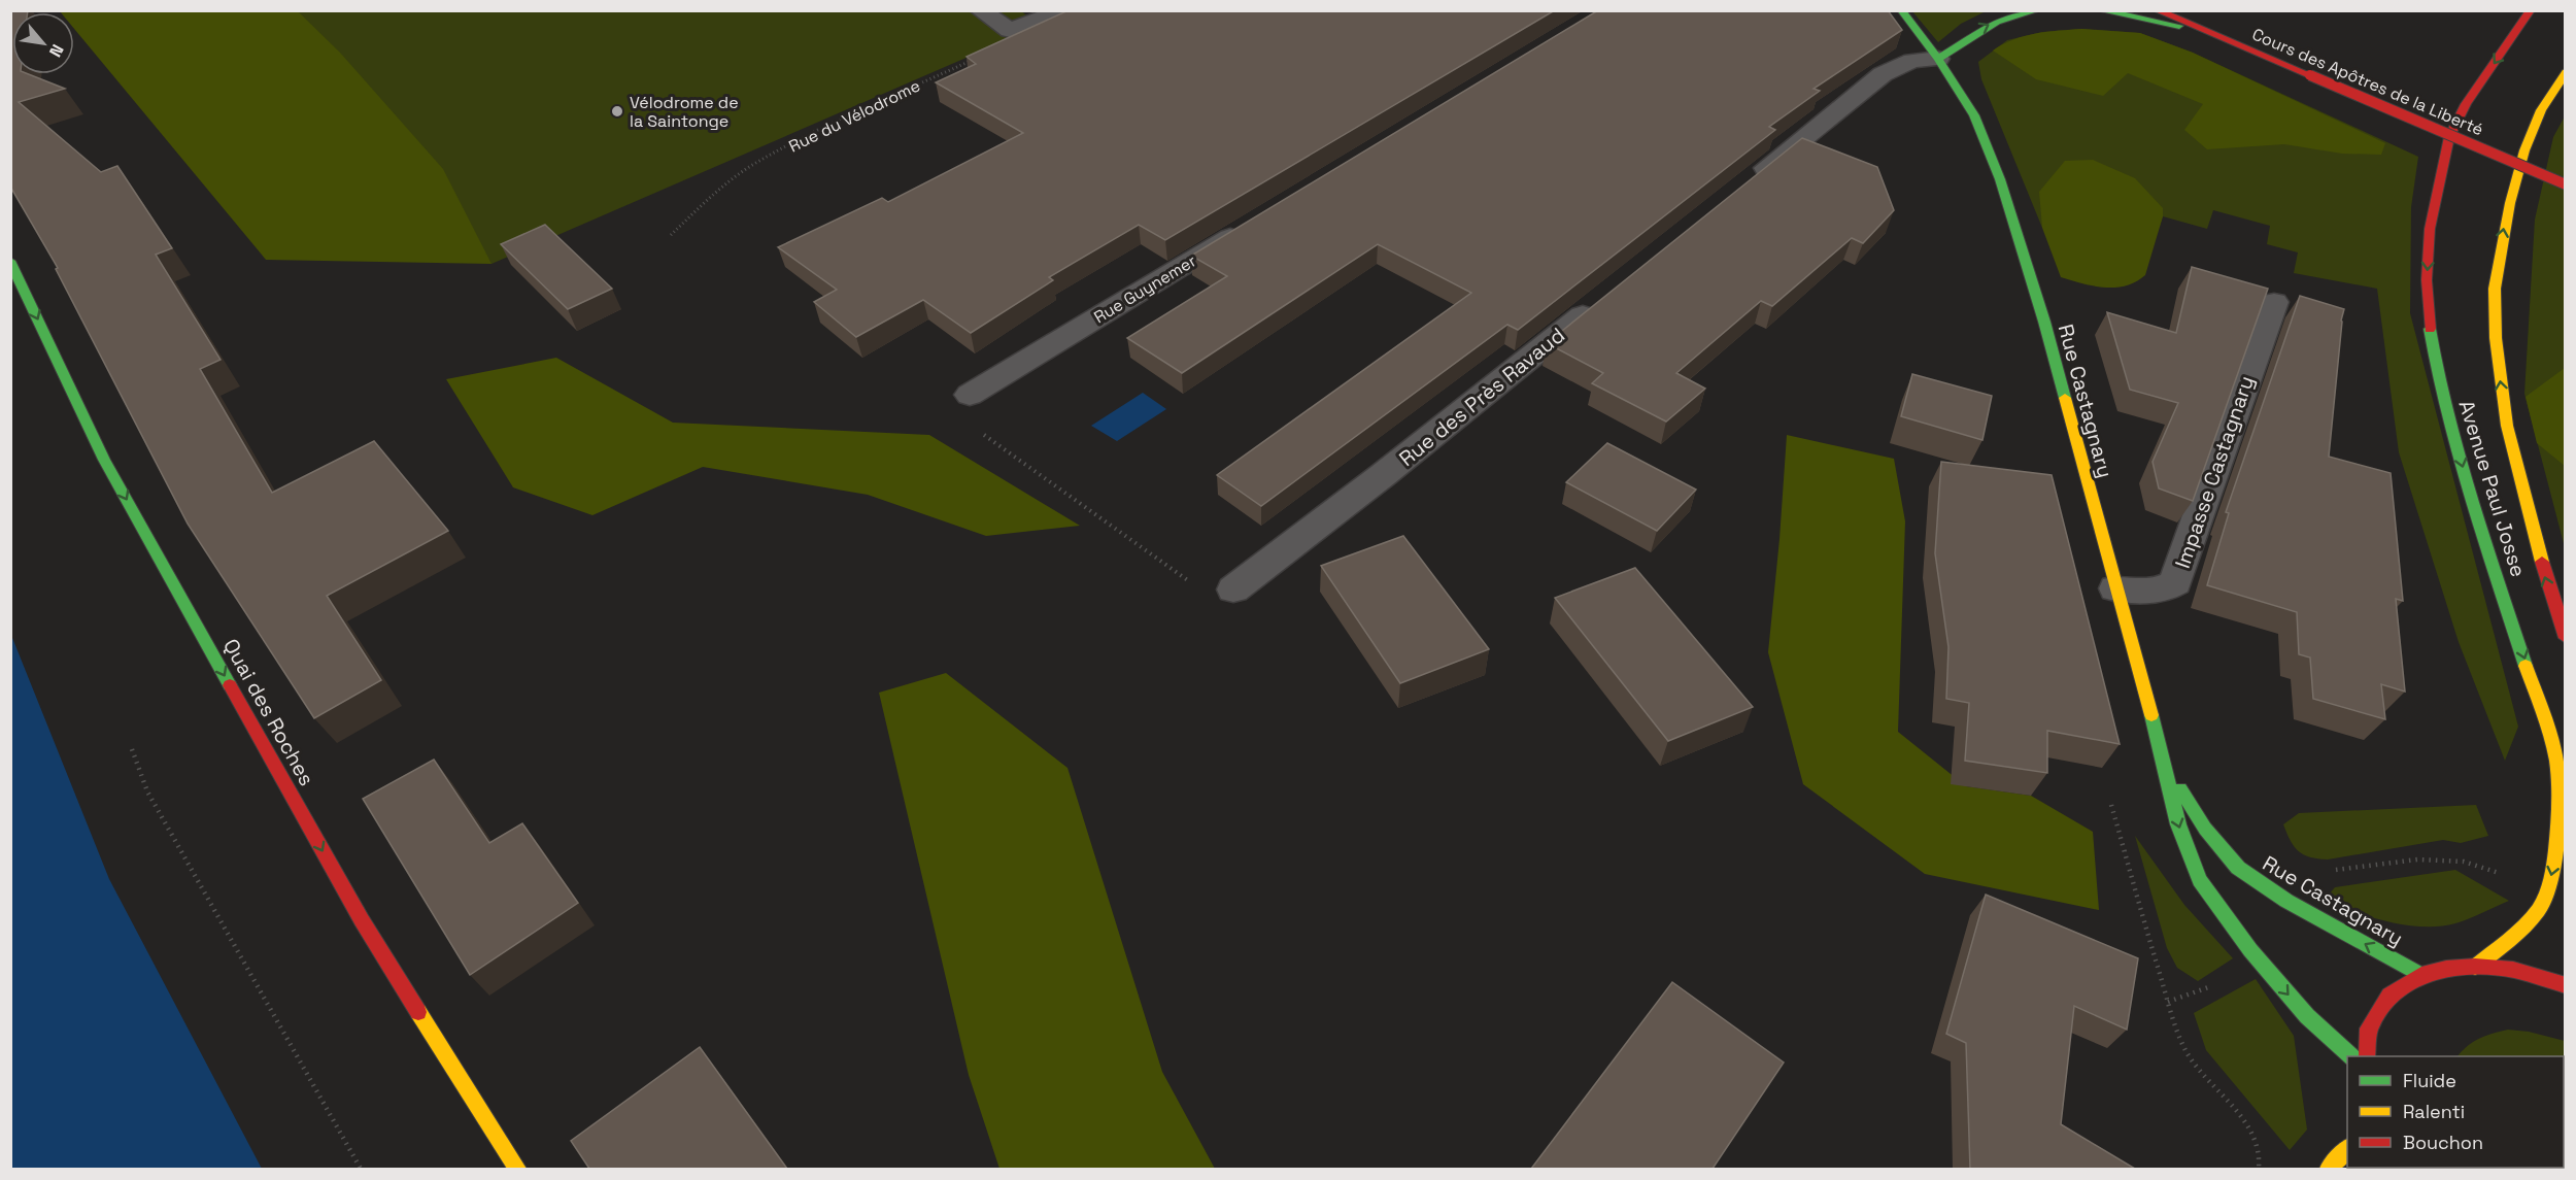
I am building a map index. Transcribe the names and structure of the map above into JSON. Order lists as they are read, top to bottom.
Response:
{
  "streets": {
    "main road": [
      "Cours des Apôtres de la Liberté",
      "Rue Castagnary",
      "Avenue Paul Josse",
      "Quai des Roches"
    ],
    "street": ["Rue Guynemer", "Rue des Près Ravaud", "Impasse Castagnary"],
    "path": ["Rue du Vélodrome"]
  },
  "crossings": [
    ["Rue Castagnary", "Impasse Castagnary"]
  ],
  "one_way": ["Quai des Roches"],
  "places": ["Vélodrome de la Saintonge"],
  "legend": ["Fluide", "Ralenti", "Bouchon"],
  "north": "bottom right"
}
